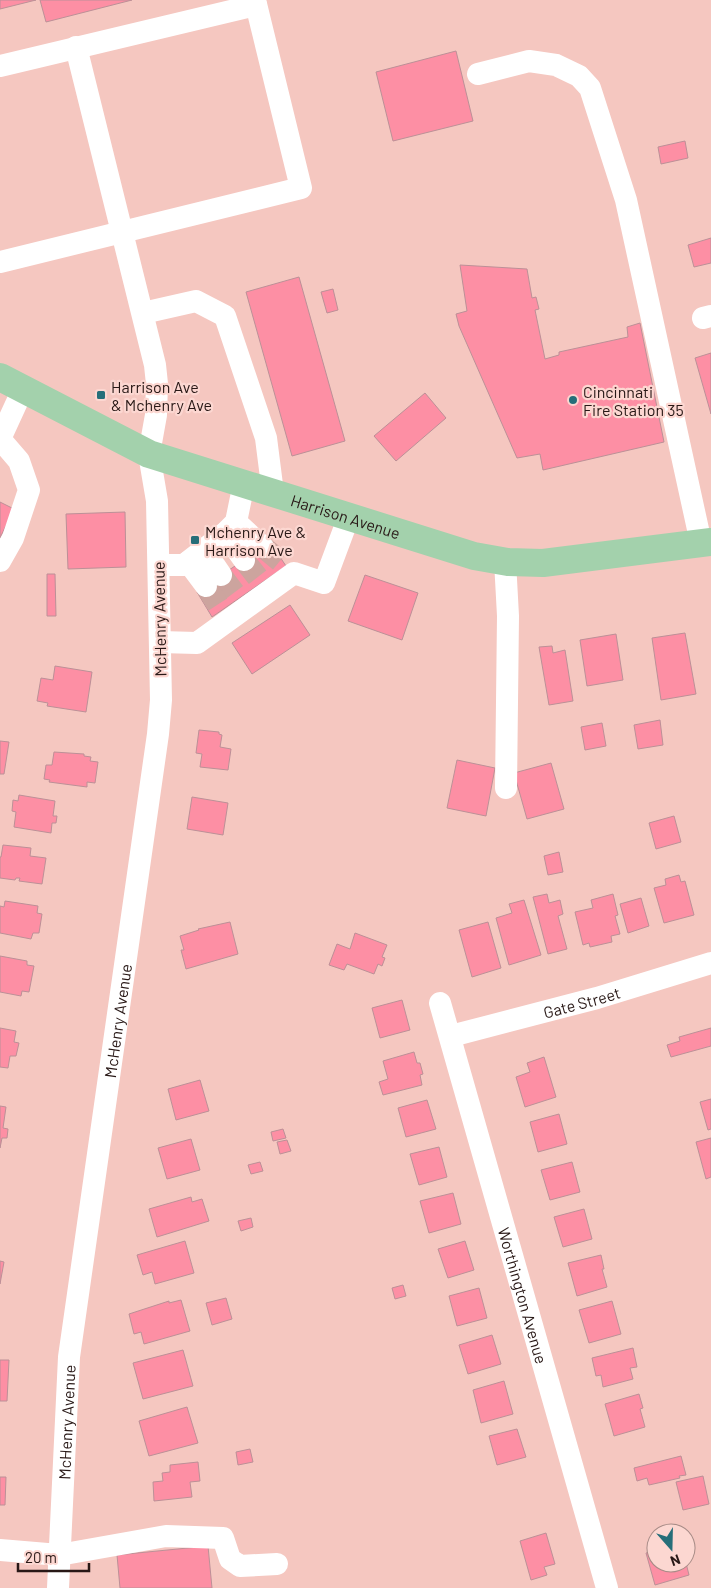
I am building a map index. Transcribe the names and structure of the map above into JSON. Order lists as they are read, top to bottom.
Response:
{
  "streets": {
    "main road": ["Harrison Avenue"],
    "street": ["McHenry Avenue", "Gate Street", "Worthington Avenue"]
  },
  "crossings": [
    ["Harrison Avenue", "McHenry Avenue"],
    ["Gate Street", "Worthington Avenue"]
  ],
  "places": {
    "transit": ["Harrison Ave & Mchenry Ave", "Mchenry Ave & Harrison Ave"],
    "other": ["Cincinnati Fire Station 35"]
  },
  "scale_bar": "20 m",
  "north": "bottom"
}
